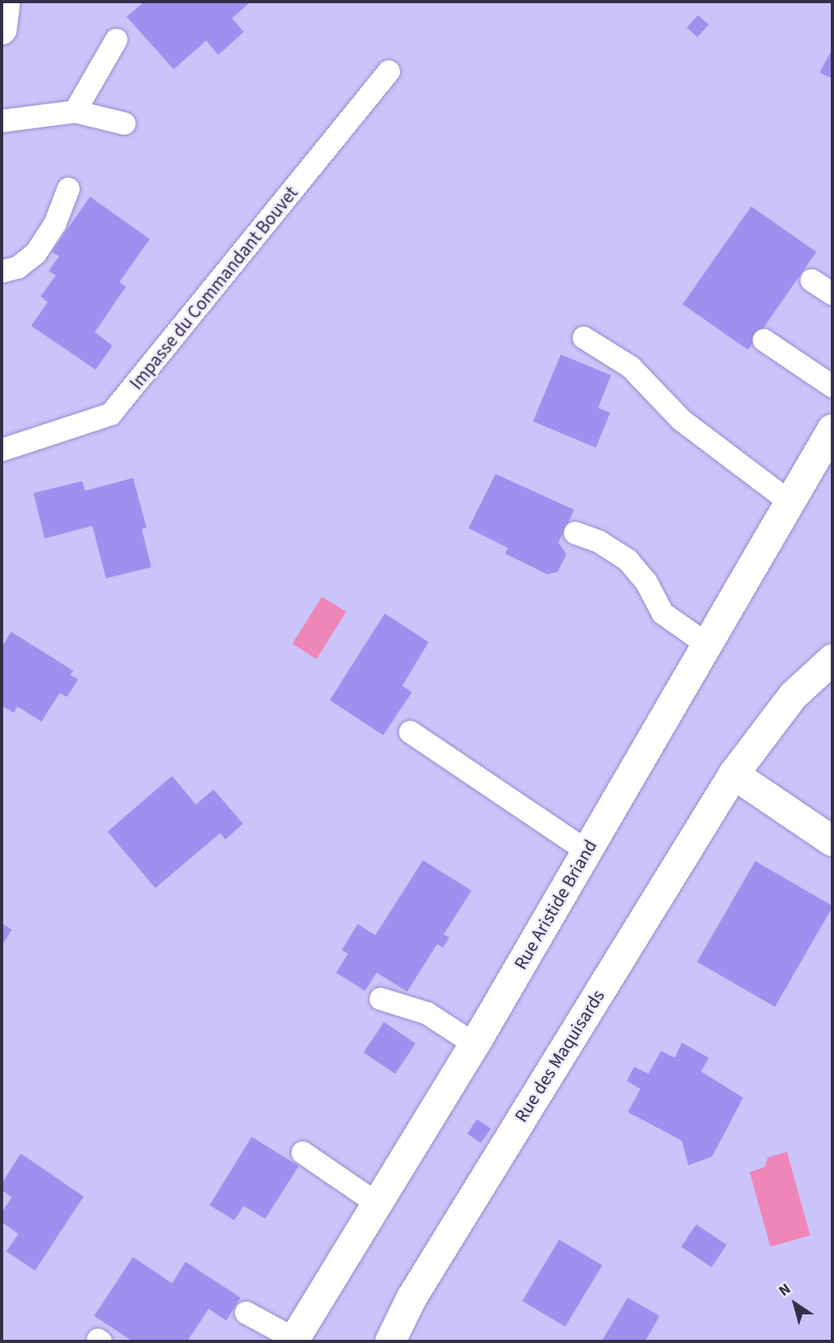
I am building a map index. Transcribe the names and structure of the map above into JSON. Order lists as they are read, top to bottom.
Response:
{
  "streets": {
    "street": ["Rue Aristide Briand", "Rue des Maquisards"],
    "lane": ["Impasse du Commandant Bouvet"]
  },
  "north": "top left"
}
